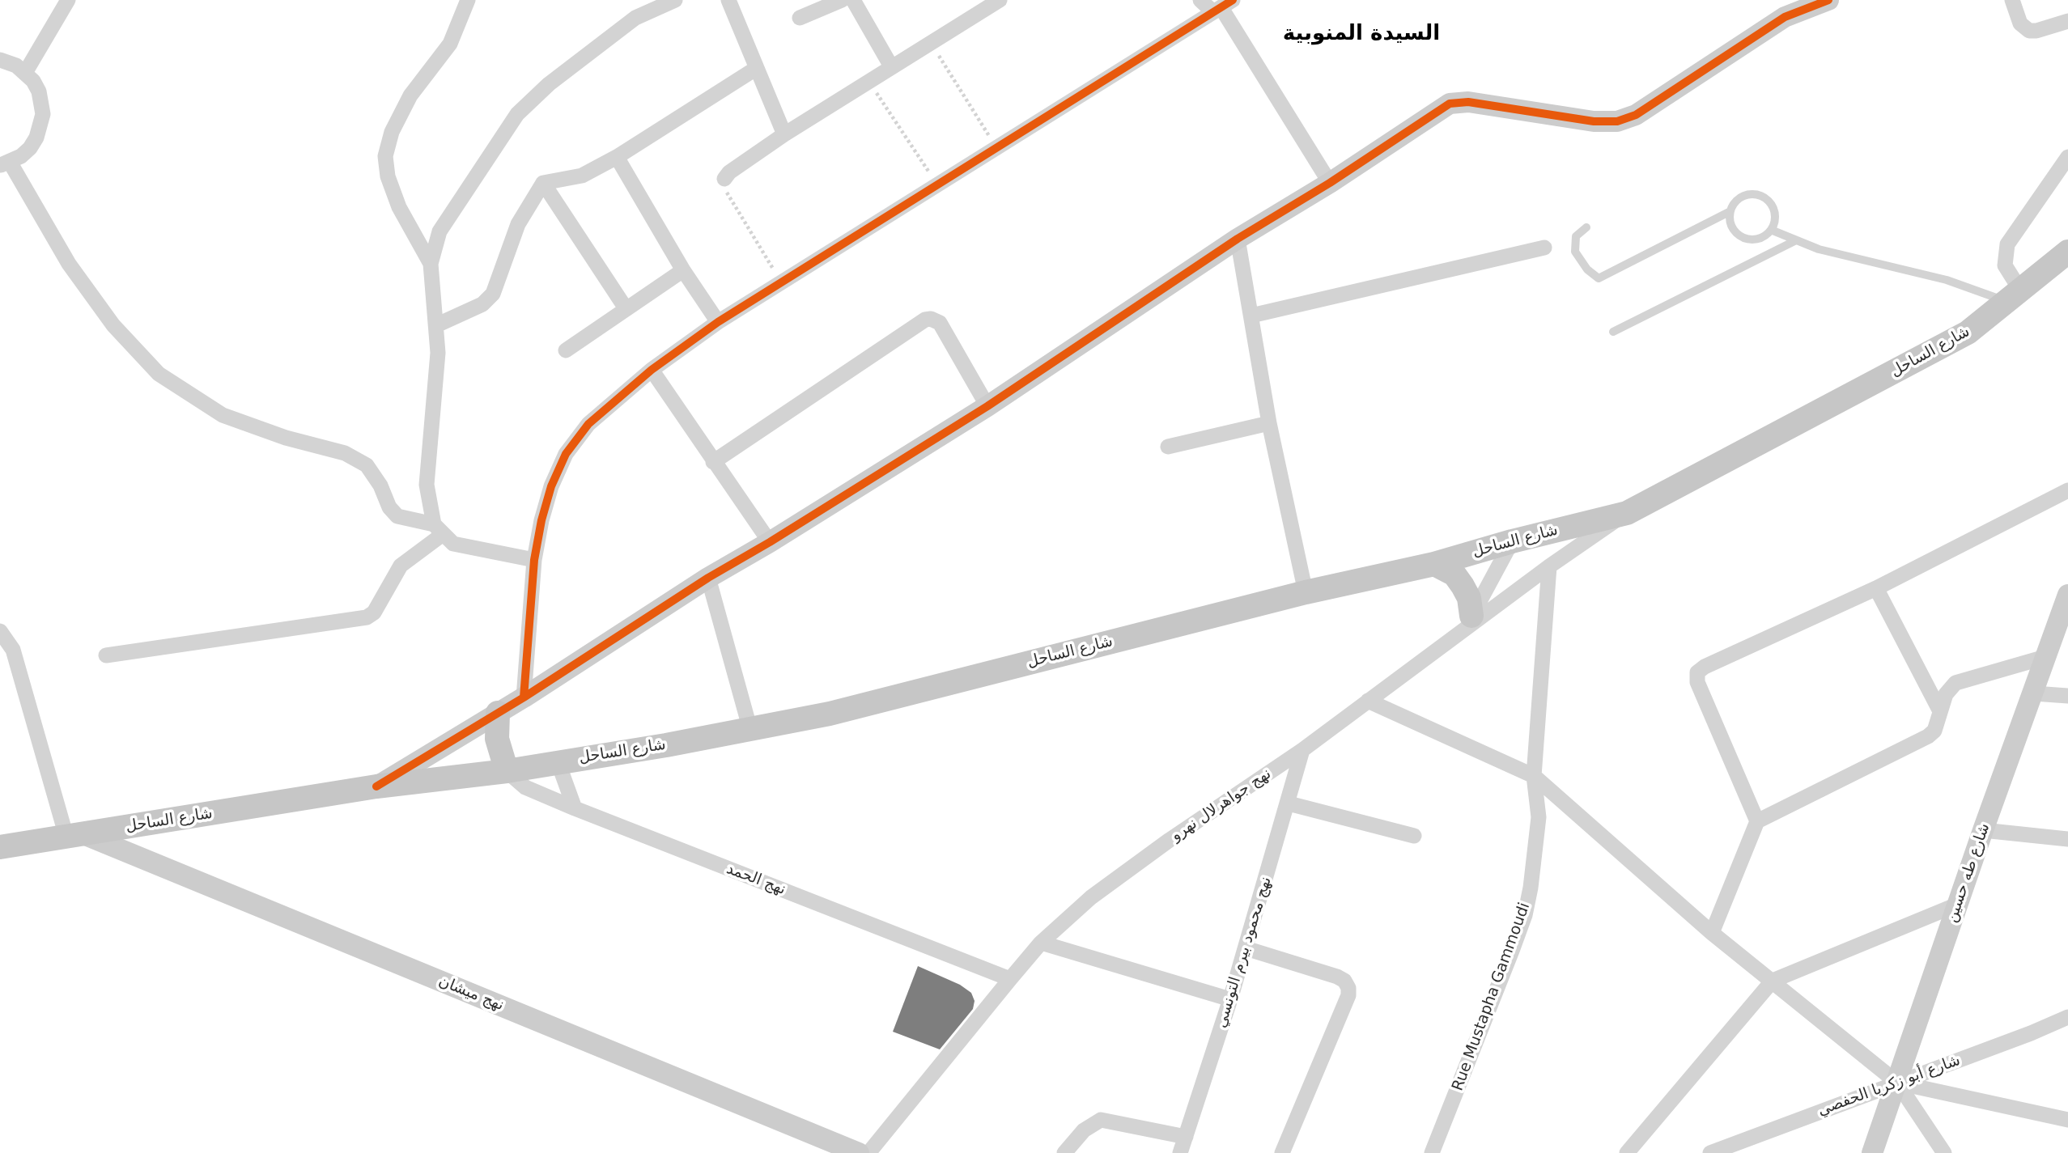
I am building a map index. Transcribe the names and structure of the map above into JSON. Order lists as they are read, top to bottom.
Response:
{
  "streets": {
    "main road": ["شارع الساحل"],
    "street": [
      "نهج جواهرلال نهرو",
      "شارع طه حسين",
      "نهج الحمد",
      "نهج محمود بيرم التونسي",
      "نهج ميشان",
      "Rue Mustapha Gammoudi",
      "شارع أبو زكريا الحفصي"
    ]
  },
  "crossings": [
    ["شارع الساحل", "نهج جواهرلال نهرو"],
    ["شارع الساحل", "نهج الحمد"],
    ["شارع الساحل", "نهج ميشان"],
    ["نهج جواهرلال نهرو", "نهج الحمد"],
    ["نهج جواهرلال نهرو", "نهج محمود بيرم التونسي"],
    ["نهج جواهرلال نهرو", "Rue Mustapha Gammoudi"],
    ["شارع طه حسين", "شارع أبو زكريا الحفصي"]
  ],
  "districts": ["السيدة المنوبية"]
}
